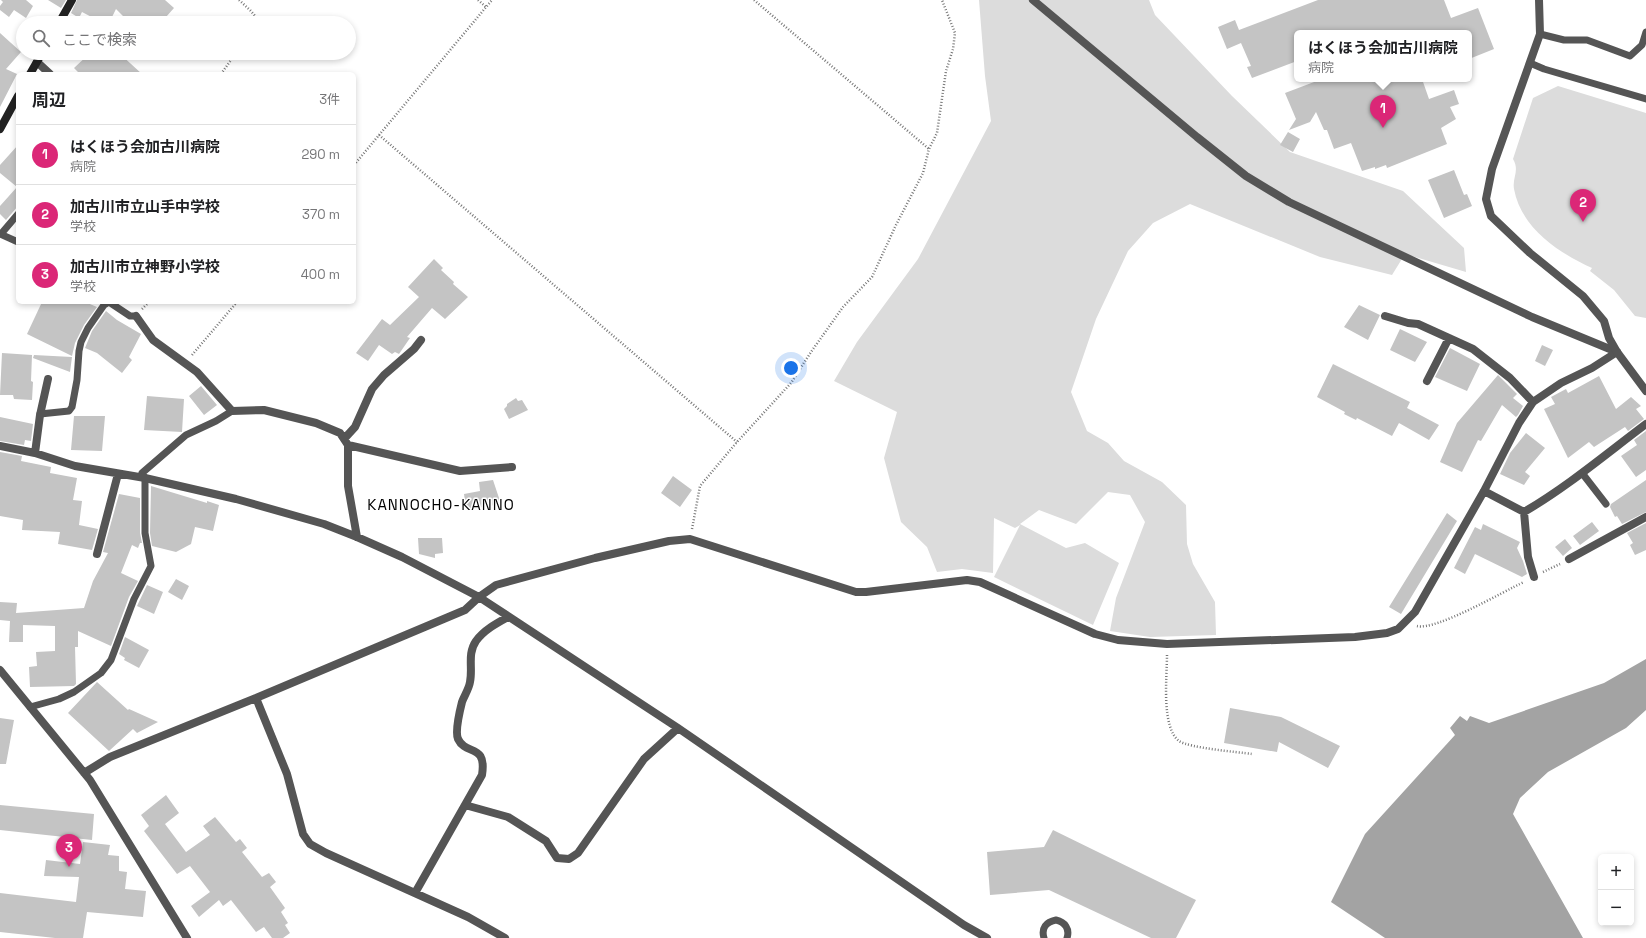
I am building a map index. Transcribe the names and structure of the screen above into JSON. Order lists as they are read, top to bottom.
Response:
{
  "districts": ["KANNOCHO-KANNO"],
  "page": {
    "search": "ここで検索",
    "popup": ["はくほう会加古川病院", "病院"],
    "heading": ["周辺", "3件"],
    "pins": ["1", "2", "3"],
    "list": [
      {
        "mark": "1",
        "name": "はくほう会加古川病院",
        "note": "病院",
        "value": "290 m"
      },
      {
        "mark": "2",
        "name": "加古川市立山手中学校",
        "note": "学校",
        "value": "370 m"
      },
      {
        "mark": "3",
        "name": "加古川市立神野小学校",
        "note": "学校",
        "value": "400 m"
      }
    ],
    "map_buttons": ["+", "−"]
  }
}
